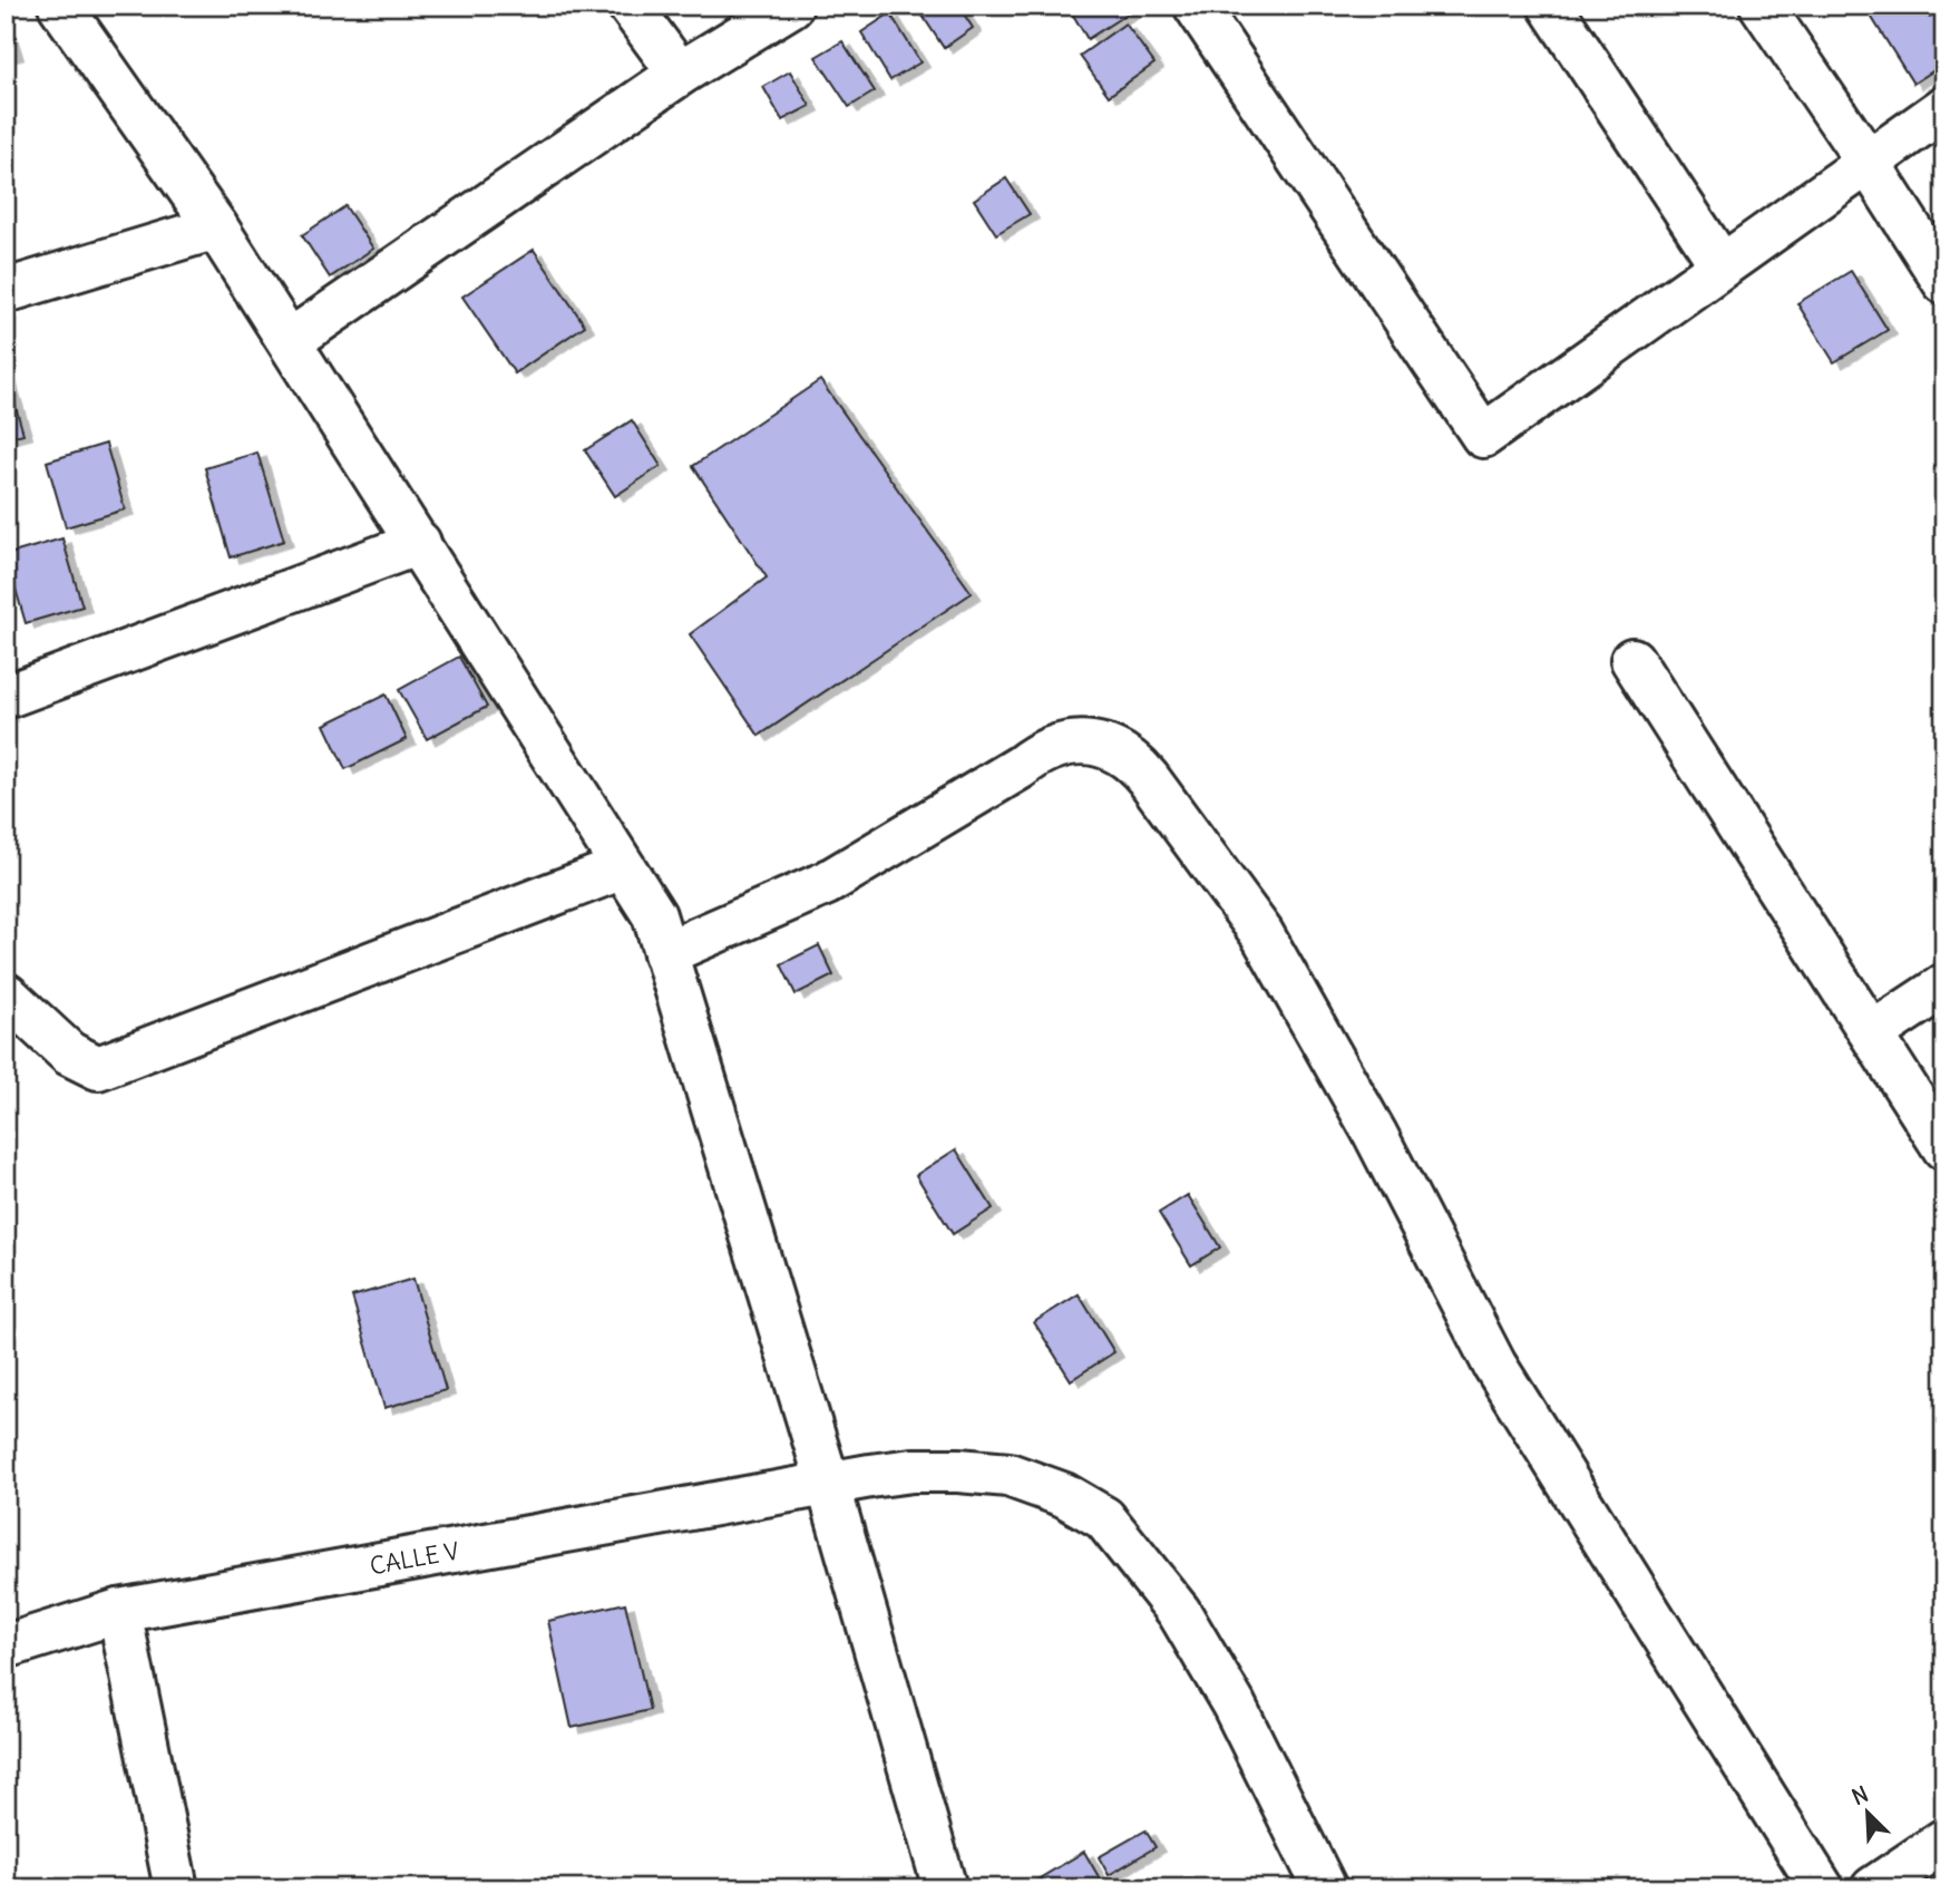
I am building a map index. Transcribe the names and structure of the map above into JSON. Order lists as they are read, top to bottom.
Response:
{
  "streets": {
    "street": ["CALLE V"]
  },
  "north": "top left"
}
